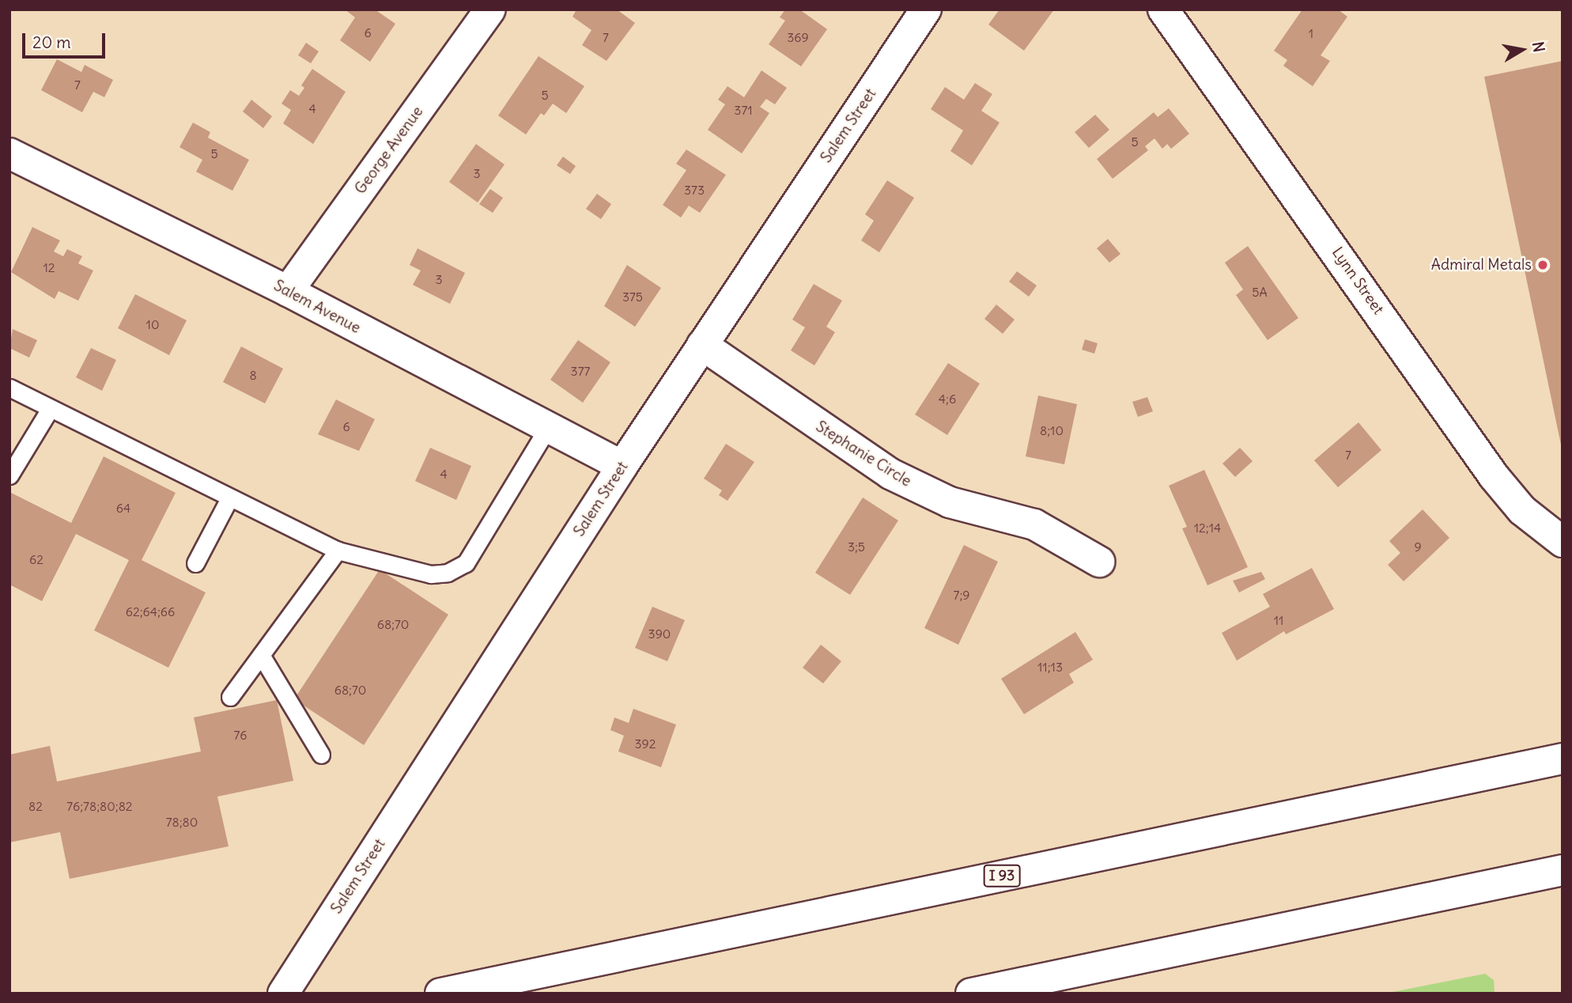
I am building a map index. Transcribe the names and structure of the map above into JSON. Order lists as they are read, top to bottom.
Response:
{
  "streets": {
    "main road": [
      "Salem Street",
      "George Avenue",
      "Lynn Street",
      "Salem Avenue",
      "Stephanie Circle",
      "I 93"
    ]
  },
  "crossings": [
    ["Salem Street", "Salem Avenue"],
    ["Salem Street", "Stephanie Circle"],
    ["George Avenue", "Salem Avenue"]
  ],
  "places": ["Admiral Metals"],
  "house_numbers": [
    "6",
    "1",
    "7",
    "369",
    "7",
    "5",
    "4",
    "371",
    "5",
    "5",
    "3",
    "373",
    "12",
    "3",
    "5A",
    "375",
    "10",
    "377",
    "8",
    "4;6",
    "6",
    "8;10",
    "7",
    "4",
    "64",
    "12;14",
    "3;5",
    "9",
    "62",
    "7;9",
    "62;64;66",
    "11",
    "68;70",
    "390",
    "11;13",
    "68;70",
    "76",
    "392",
    "82",
    "76;78;80;82",
    "78;80"
  ],
  "scale_bar": "20 m",
  "north": "right"
}
